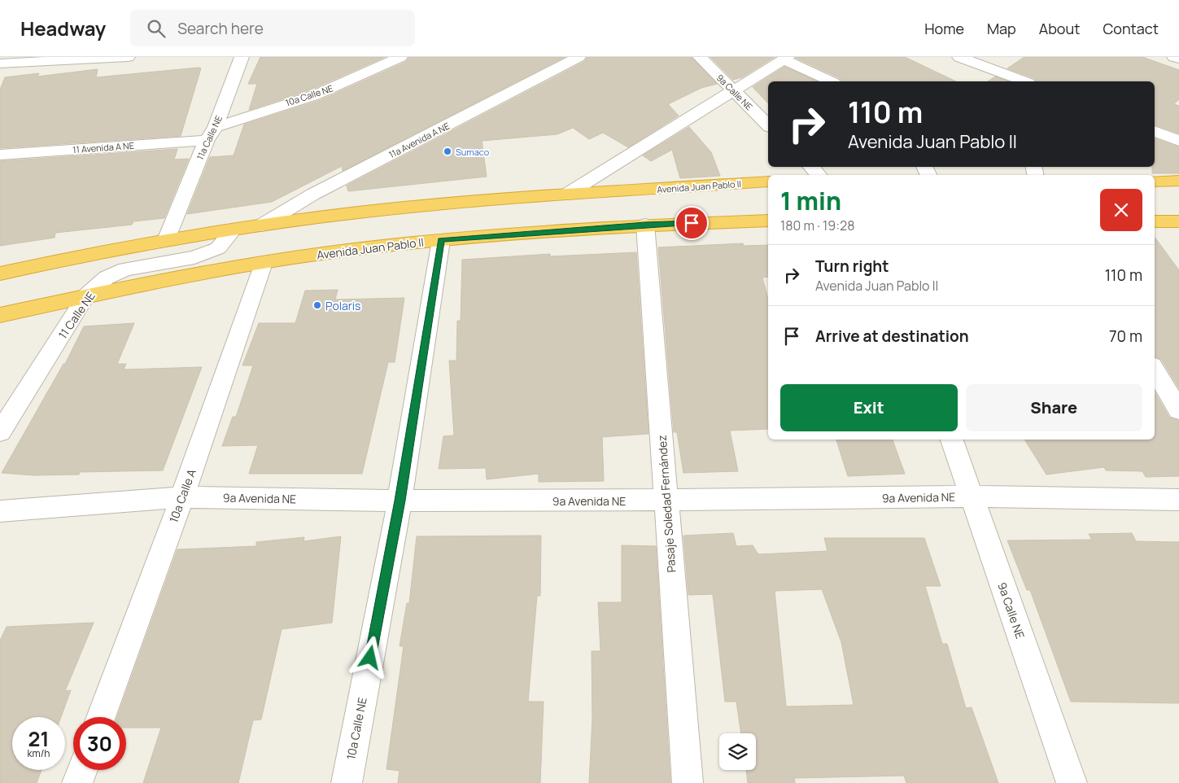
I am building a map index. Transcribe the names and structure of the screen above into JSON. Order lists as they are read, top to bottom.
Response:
{
  "streets": {
    "highway": ["Avenida Juan Pablo II"],
    "street": [
      "9a Calle NE",
      "10a Calle NE",
      "11a Calle NE",
      "11a Avenida A NE",
      "11 Avenida A NE",
      "11 Calle NE",
      "10a Calle A",
      "9a Avenida NE",
      "Pasaje Soledad Fernández"
    ]
  },
  "crossings": [
    ["9a Calle NE", "9a Avenida NE"],
    ["10a Calle NE", "11a Calle NE"],
    ["10a Calle NE", "Avenida Juan Pablo II"],
    ["10a Calle NE", "9a Avenida NE"],
    ["11a Calle NE", "11 Avenida A NE"],
    ["11a Calle NE", "Avenida Juan Pablo II"],
    ["11a Avenida A NE", "Avenida Juan Pablo II"],
    ["Avenida Juan Pablo II", "11 Calle NE"],
    ["Avenida Juan Pablo II", "10a Calle A"],
    ["Avenida Juan Pablo II", "Pasaje Soledad Fernández"],
    ["10a Calle A", "9a Avenida NE"],
    ["9a Avenida NE", "Pasaje Soledad Fernández"]
  ],
  "places": ["Sumaco", "Polaris"],
  "page": {
    "header": "Headway",
    "search": "Search here",
    "nav": [
      "Home",
      "Map",
      "About",
      "Contact"
    ],
    "turn": ["110 m", "Avenida Juan Pablo II"],
    "heading": ["1 min", "180 m · 19:28"],
    "list": [
      {
        "name": "Turn right",
        "note": "Avenida Juan Pablo II",
        "value": "110 m"
      },
      {
        "name": "Arrive at destination",
        "value": "70 m"
      }
    ],
    "buttons": ["Exit", "Share"],
    "speed": "21 km/h",
    "limit": "30"
  }
}
